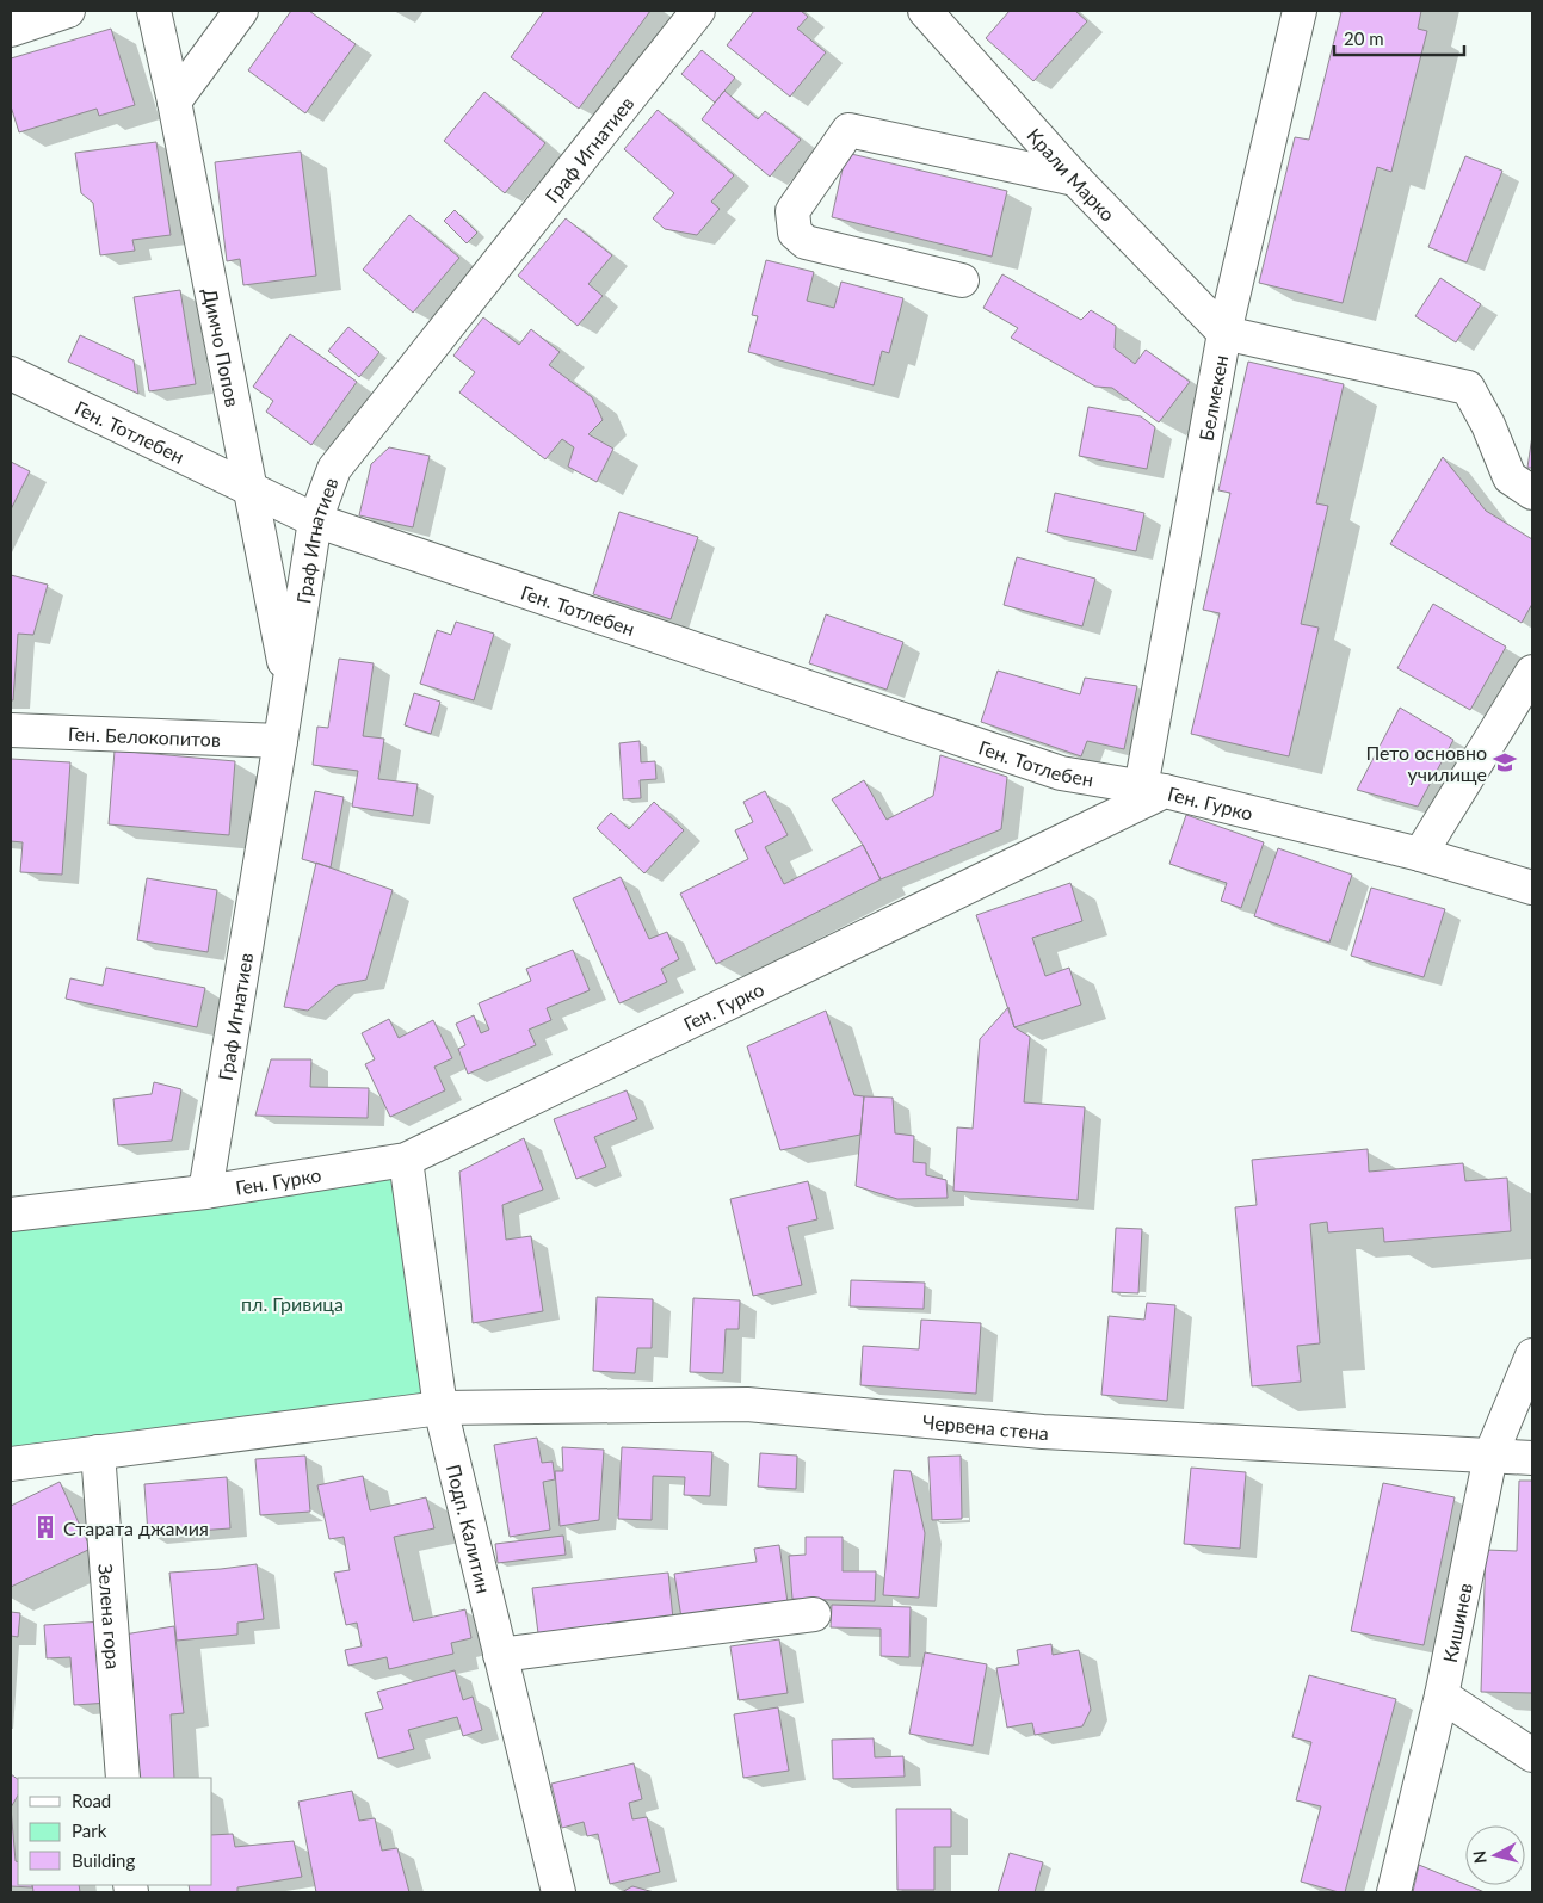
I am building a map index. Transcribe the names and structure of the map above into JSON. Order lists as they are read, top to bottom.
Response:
{
  "streets": {
    "street": [
      "Граф Игнатиев",
      "Крали Марко",
      "Димчо Попов",
      "Белмекен",
      "Ген. Тотлебен",
      "Ген. Белокопитов",
      "Ген. Гурко",
      "Червена стена",
      "Подп. Калитин",
      "Зелена гора",
      "Кишинев"
    ]
  },
  "crossings": [
    ["Граф Игнатиев", "Димчо Попов"],
    ["Граф Игнатиев", "Ген. Тотлебен"],
    ["Граф Игнатиев", "Ген. Белокопитов"],
    ["Граф Игнатиев", "Ген. Гурко"],
    ["Крали Марко", "Белмекен"],
    ["Димчо Попов", "Ген. Тотлебен"],
    ["Белмекен", "Ген. Тотлебен"],
    ["Белмекен", "Ген. Гурко"],
    ["Ген. Тотлебен", "Ген. Гурко"],
    ["Ген. Гурко", "Подп. Калитин"],
    ["Червена стена", "Подп. Калитин"],
    ["Червена стена", "Зелена гора"],
    ["Червена стена", "Кишинев"]
  ],
  "parks": ["пл. Гривица"],
  "places": {
    "school or university": ["Пето основно училище"],
    "building": ["Старата джамия"]
  },
  "legend": ["Road", "Park", "Building"],
  "scale_bar": "20 m",
  "north": "left"
}
